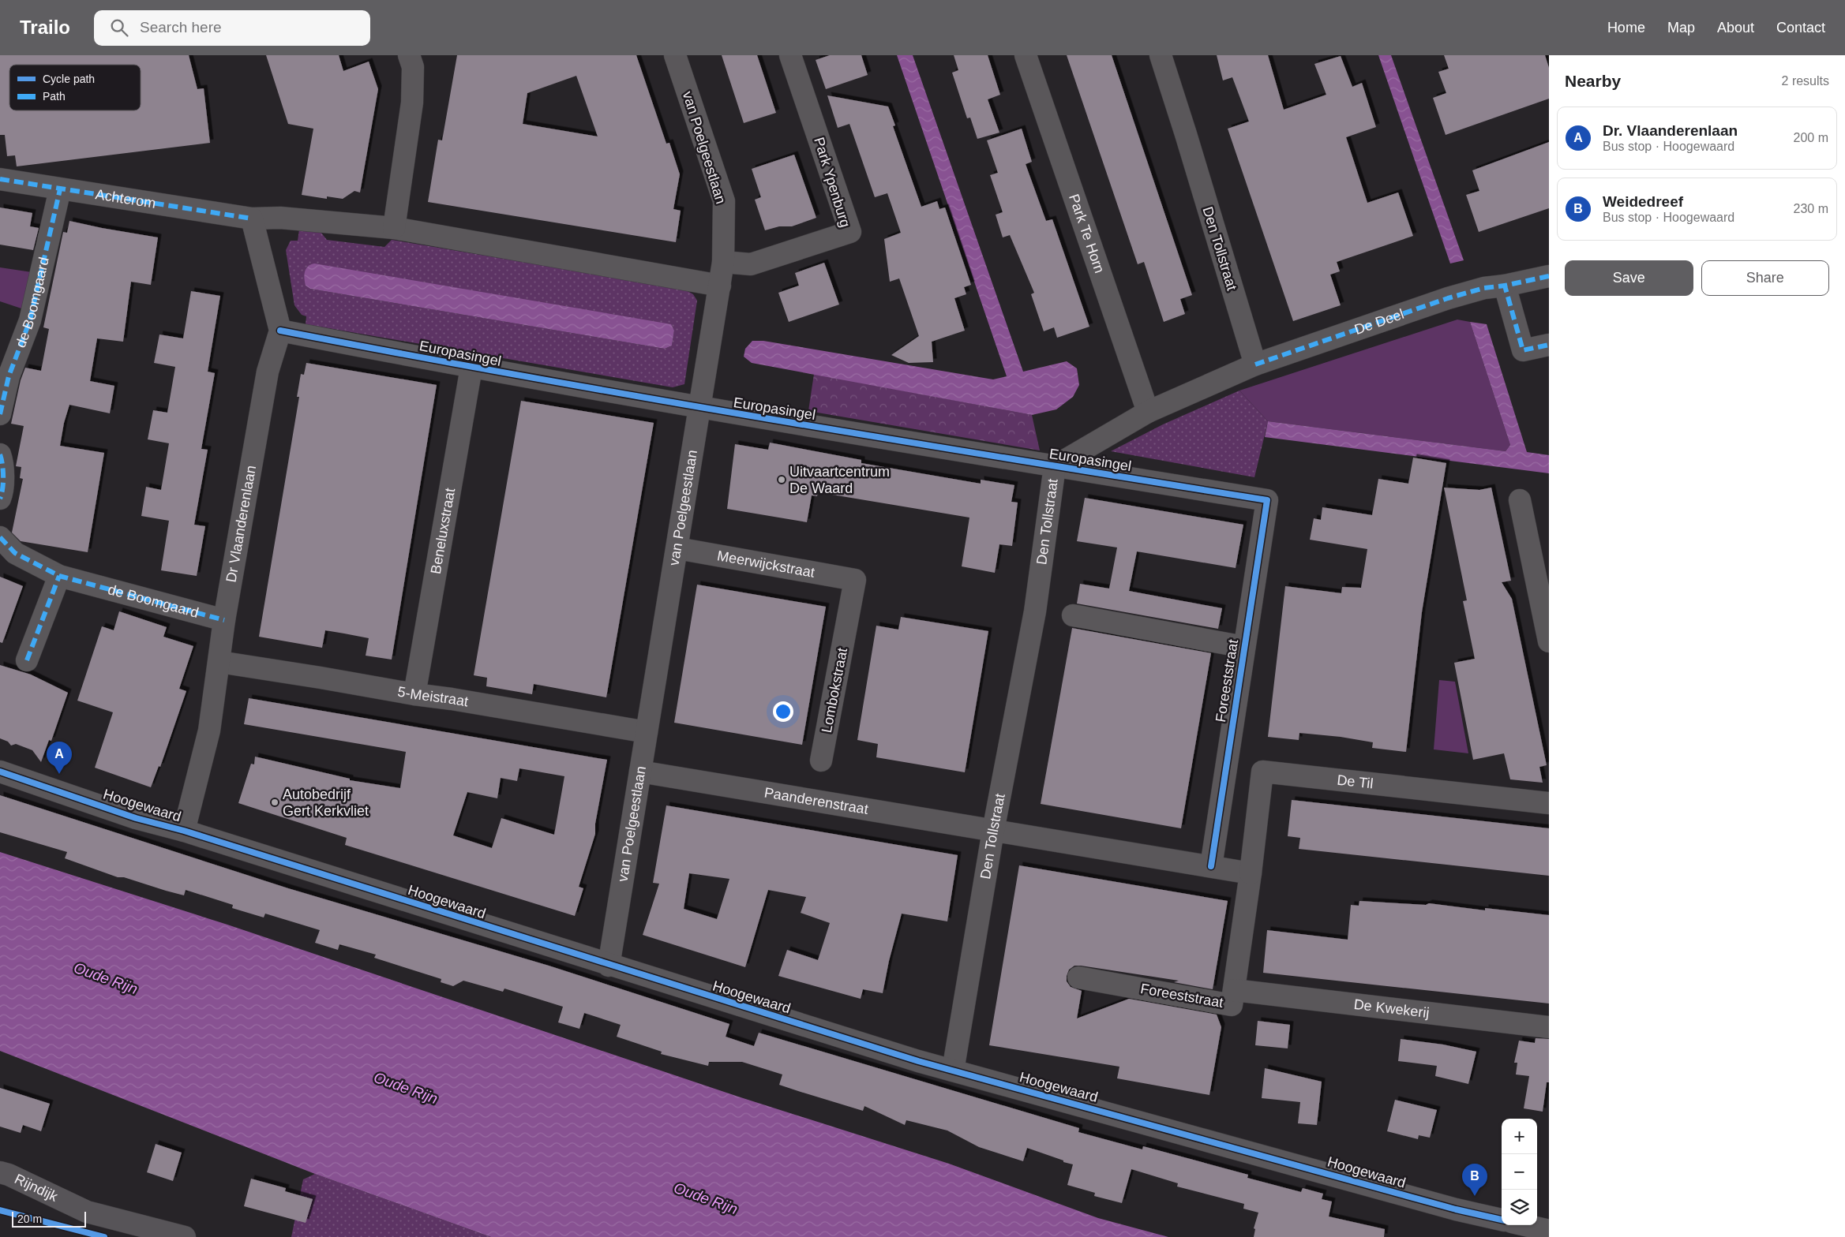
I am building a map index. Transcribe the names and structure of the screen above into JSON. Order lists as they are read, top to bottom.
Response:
{
  "streets": {
    "main road": ["Rijndijk"],
    "street": [
      "van Poelgeestlaan",
      "Park Ypenburg",
      "Achterom",
      "Park Te Horn",
      "Den Tollstraat",
      "de Boomgaard",
      "De Deel",
      "Europasingel",
      "Dr Vlaanderenlaan",
      "Beneluxstraat",
      "Meerwijckstraat",
      "Foreeststraat",
      "Lombokstraat",
      "5-Meistraat",
      "De Til",
      "Paanderenstraat",
      "Hoogewaard",
      "De Kwekerij"
    ]
  },
  "crossings": [
    ["van Poelgeestlaan", "Park Ypenburg"],
    ["van Poelgeestlaan", "Europasingel"],
    ["van Poelgeestlaan", "Meerwijckstraat"],
    ["van Poelgeestlaan", "5-Meistraat"],
    ["van Poelgeestlaan", "Paanderenstraat"],
    ["van Poelgeestlaan", "Hoogewaard"],
    ["Achterom", "de Boomgaard"],
    ["Park Te Horn", "Den Tollstraat"],
    ["Den Tollstraat", "De Deel"],
    ["Den Tollstraat", "Europasingel"],
    ["Den Tollstraat", "Paanderenstraat"],
    ["Den Tollstraat", "Hoogewaard"],
    ["de Boomgaard", "Dr Vlaanderenlaan"],
    ["Europasingel", "Dr Vlaanderenlaan"],
    ["Europasingel", "Beneluxstraat"],
    ["Europasingel", "Foreeststraat"],
    ["Dr Vlaanderenlaan", "5-Meistraat"],
    ["Dr Vlaanderenlaan", "Hoogewaard"],
    ["Beneluxstraat", "5-Meistraat"],
    ["Meerwijckstraat", "Lombokstraat"],
    ["Foreeststraat", "De Til"],
    ["Foreeststraat", "De Kwekerij"]
  ],
  "water": ["Oude Rijn"],
  "places": ["Uitvaartcentrum De Waard", "Autobedrijf Gert Kerkvliet"],
  "legend": ["Cycle path", "Path"],
  "scale_bar": "20 m",
  "page": {
    "header": "Trailo",
    "search": "Search here",
    "nav": [
      "Home",
      "Map",
      "About",
      "Contact"
    ],
    "heading": ["Nearby", "2 results"],
    "list": [
      {
        "mark": "A",
        "name": "Dr. Vlaanderenlaan",
        "note": "Bus stop · Hoogewaard",
        "value": "200 m"
      },
      {
        "mark": "B",
        "name": "Weidedreef",
        "note": "Bus stop · Hoogewaard",
        "value": "230 m"
      }
    ],
    "buttons": ["Save", "Share"],
    "pins": ["A", "B"],
    "map_buttons": ["+", "−"],
    "scale": "20 m"
  }
}
